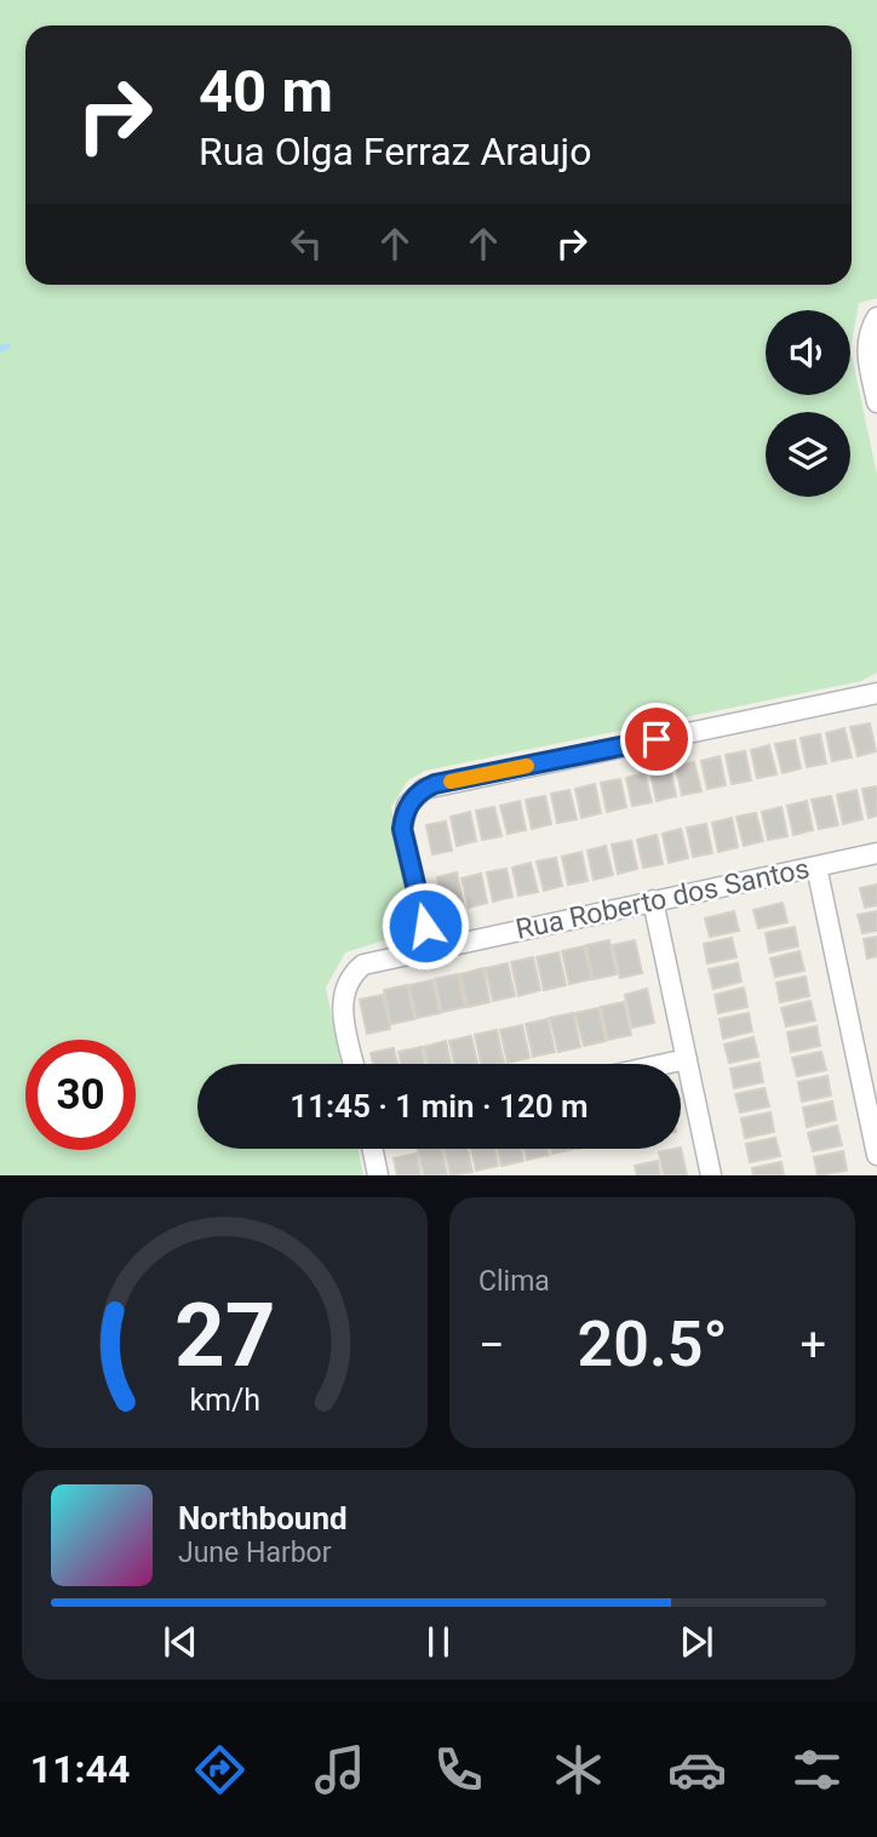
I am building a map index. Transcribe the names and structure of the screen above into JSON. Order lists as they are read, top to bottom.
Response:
{
  "streets": {
    "street": ["Rua Roberto dos Santos"]
  },
  "page": {
    "turn": ["40 m", "Rua Olga Ferraz Araujo"],
    "limit": "30",
    "trip": "11:45 · 1 min · 120 m",
    "tile": "Clima",
    "heat": ["−", "20.5°", "+"],
    "song": ["Northbound", "June Harbor"],
    "tabs": "11:44",
    "gauge": ["27", "km/h"]
  }
}
